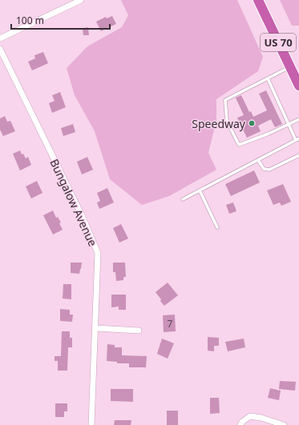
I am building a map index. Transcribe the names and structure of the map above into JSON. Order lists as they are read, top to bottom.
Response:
{
  "streets": {
    "highway": ["US 70"],
    "street": ["Bungalow Avenue"]
  },
  "places": ["Speedway"],
  "house_numbers": ["7"],
  "scale_bar": "100 m"
}
